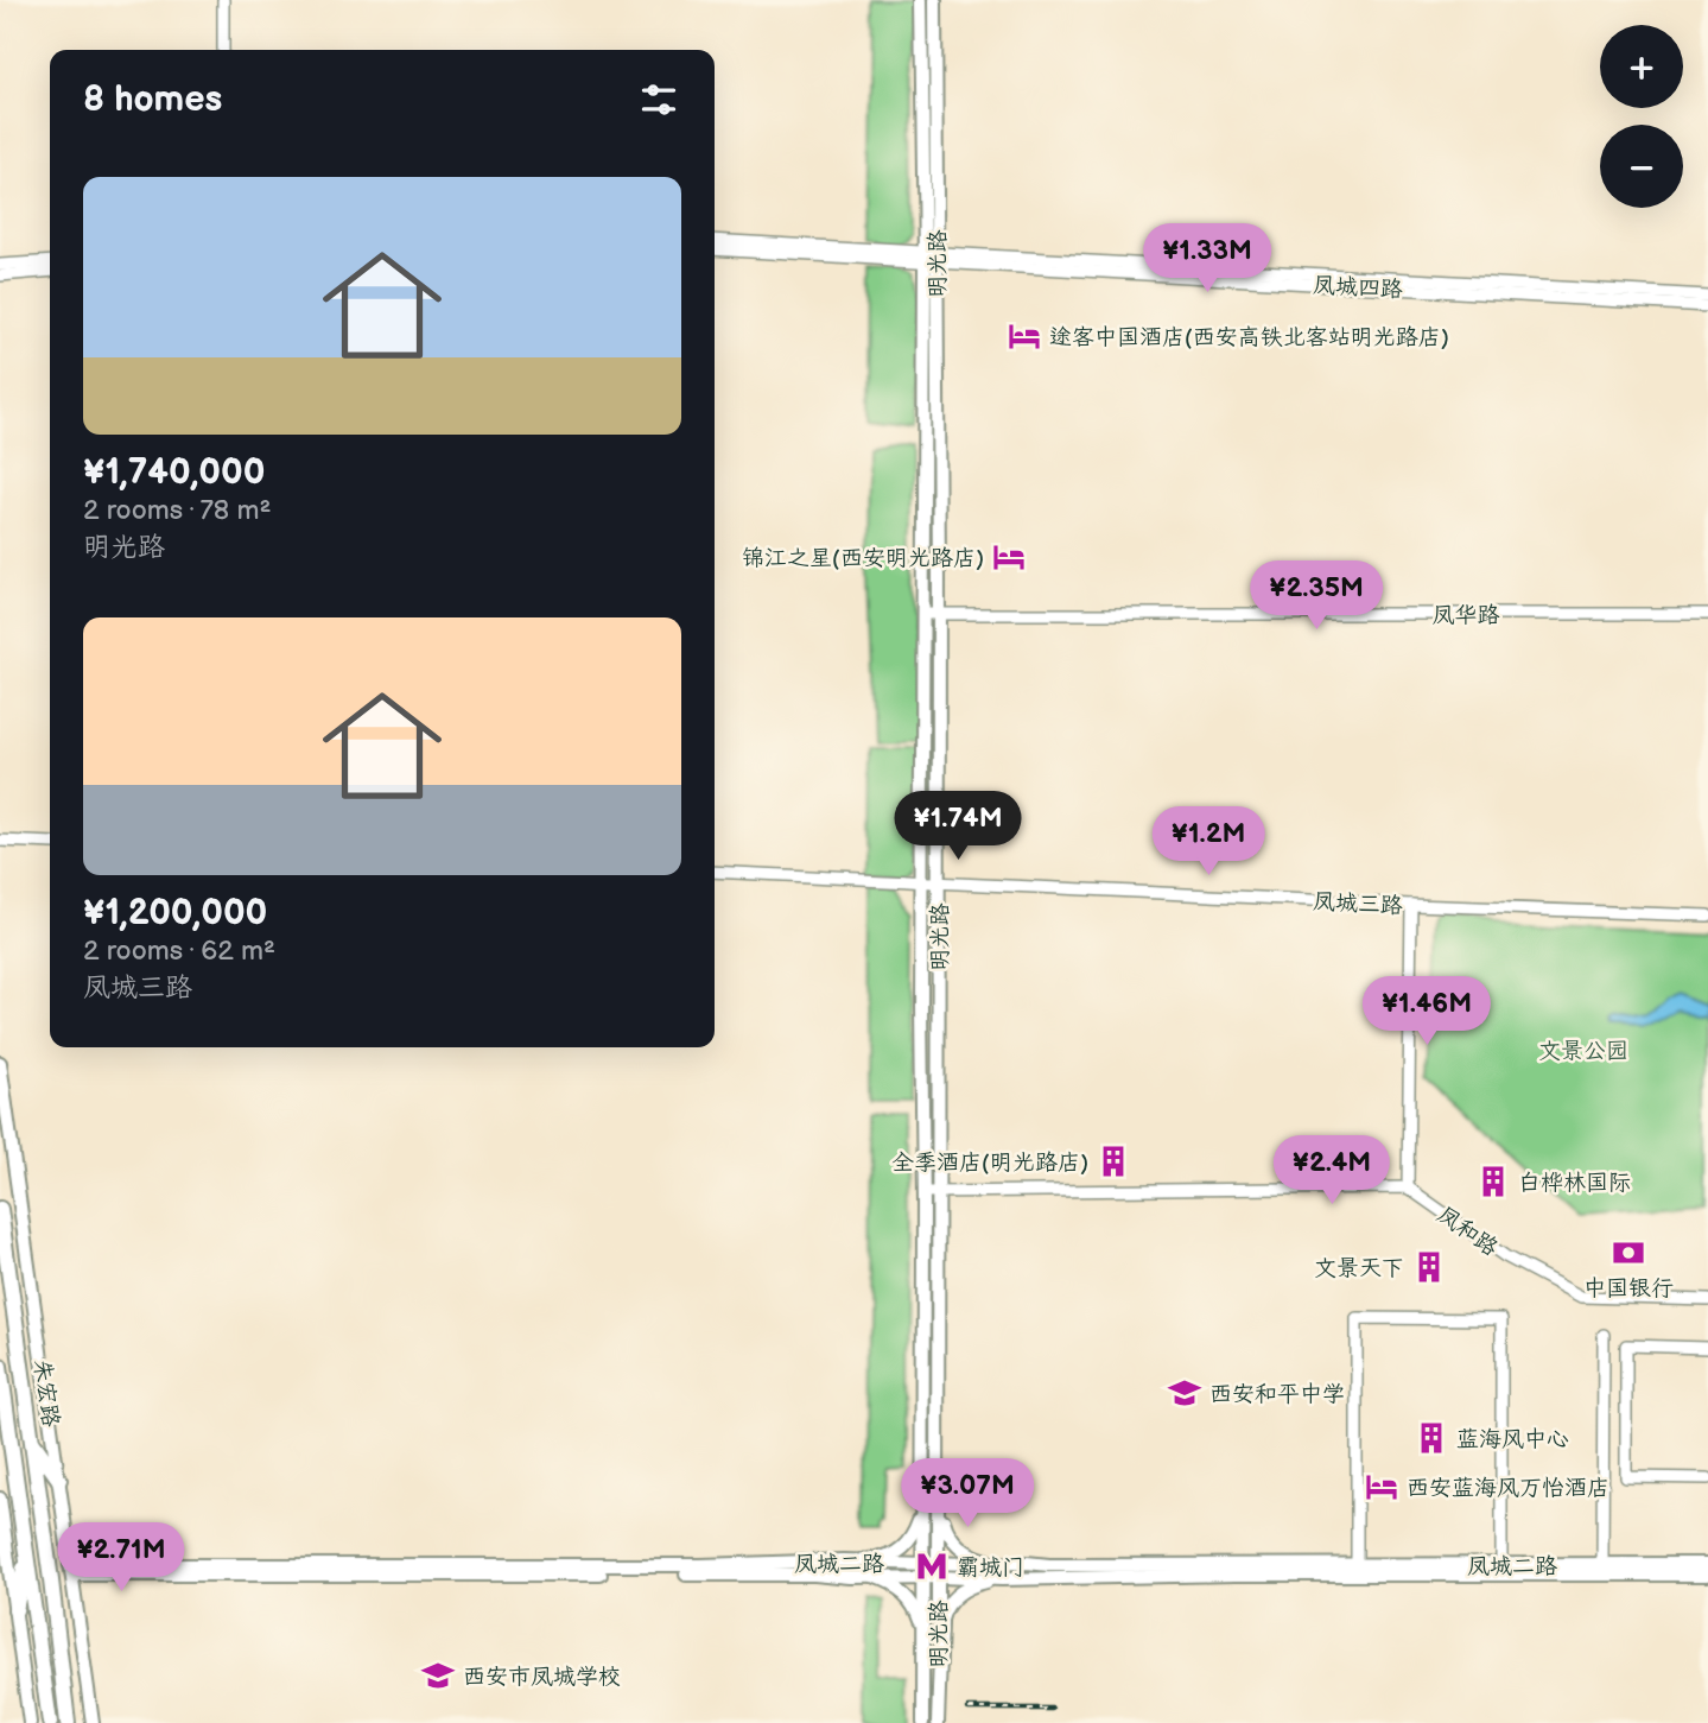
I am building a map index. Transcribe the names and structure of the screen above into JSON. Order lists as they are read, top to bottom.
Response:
{
  "streets": {
    "main road": ["明光路", "朱宏路", "凤城二路"],
    "street": [
      "凤城四路",
      "凤华路",
      "凤城三路",
      "凤和路"
    ]
  },
  "crossings": [
    ["明光路", "凤城四路"],
    ["明光路", "凤华路"],
    ["明光路", "凤城三路"],
    ["明光路", "凤城二路"],
    ["朱宏路", "凤城二路"]
  ],
  "parks": ["文景公园"],
  "places": {
    "hotel": ["途客中国酒店(西安高铁北客站明光路店)", "锦江之星(西安明光路店)", "西安蓝海风万怡酒店"],
    "building": [
      "全季酒店(明光路店)",
      "白桦林国际",
      "文景天下",
      "蓝海风中心"
    ],
    "bank": ["中国银行"],
    "school or university": ["西安和平中学", "西安市凤城学校"],
    "metro station": ["霸城门"]
  },
  "page": {
    "map_buttons": ["+", "−"],
    "heading": "8 homes",
    "list": [
      {
        "name": "¥1,740,000",
        "note": "2 rooms · 78 m² · 明光路"
      },
      {
        "name": "¥1,200,000",
        "note": "2 rooms · 62 m² · 凤城三路"
      }
    ],
    "price": [
      "¥1.33M",
      "¥2.35M",
      "¥1.74M",
      "¥1.2M",
      "¥1.46M",
      "¥2.4M",
      "¥3.07M",
      "¥2.71M"
    ]
  }
}
